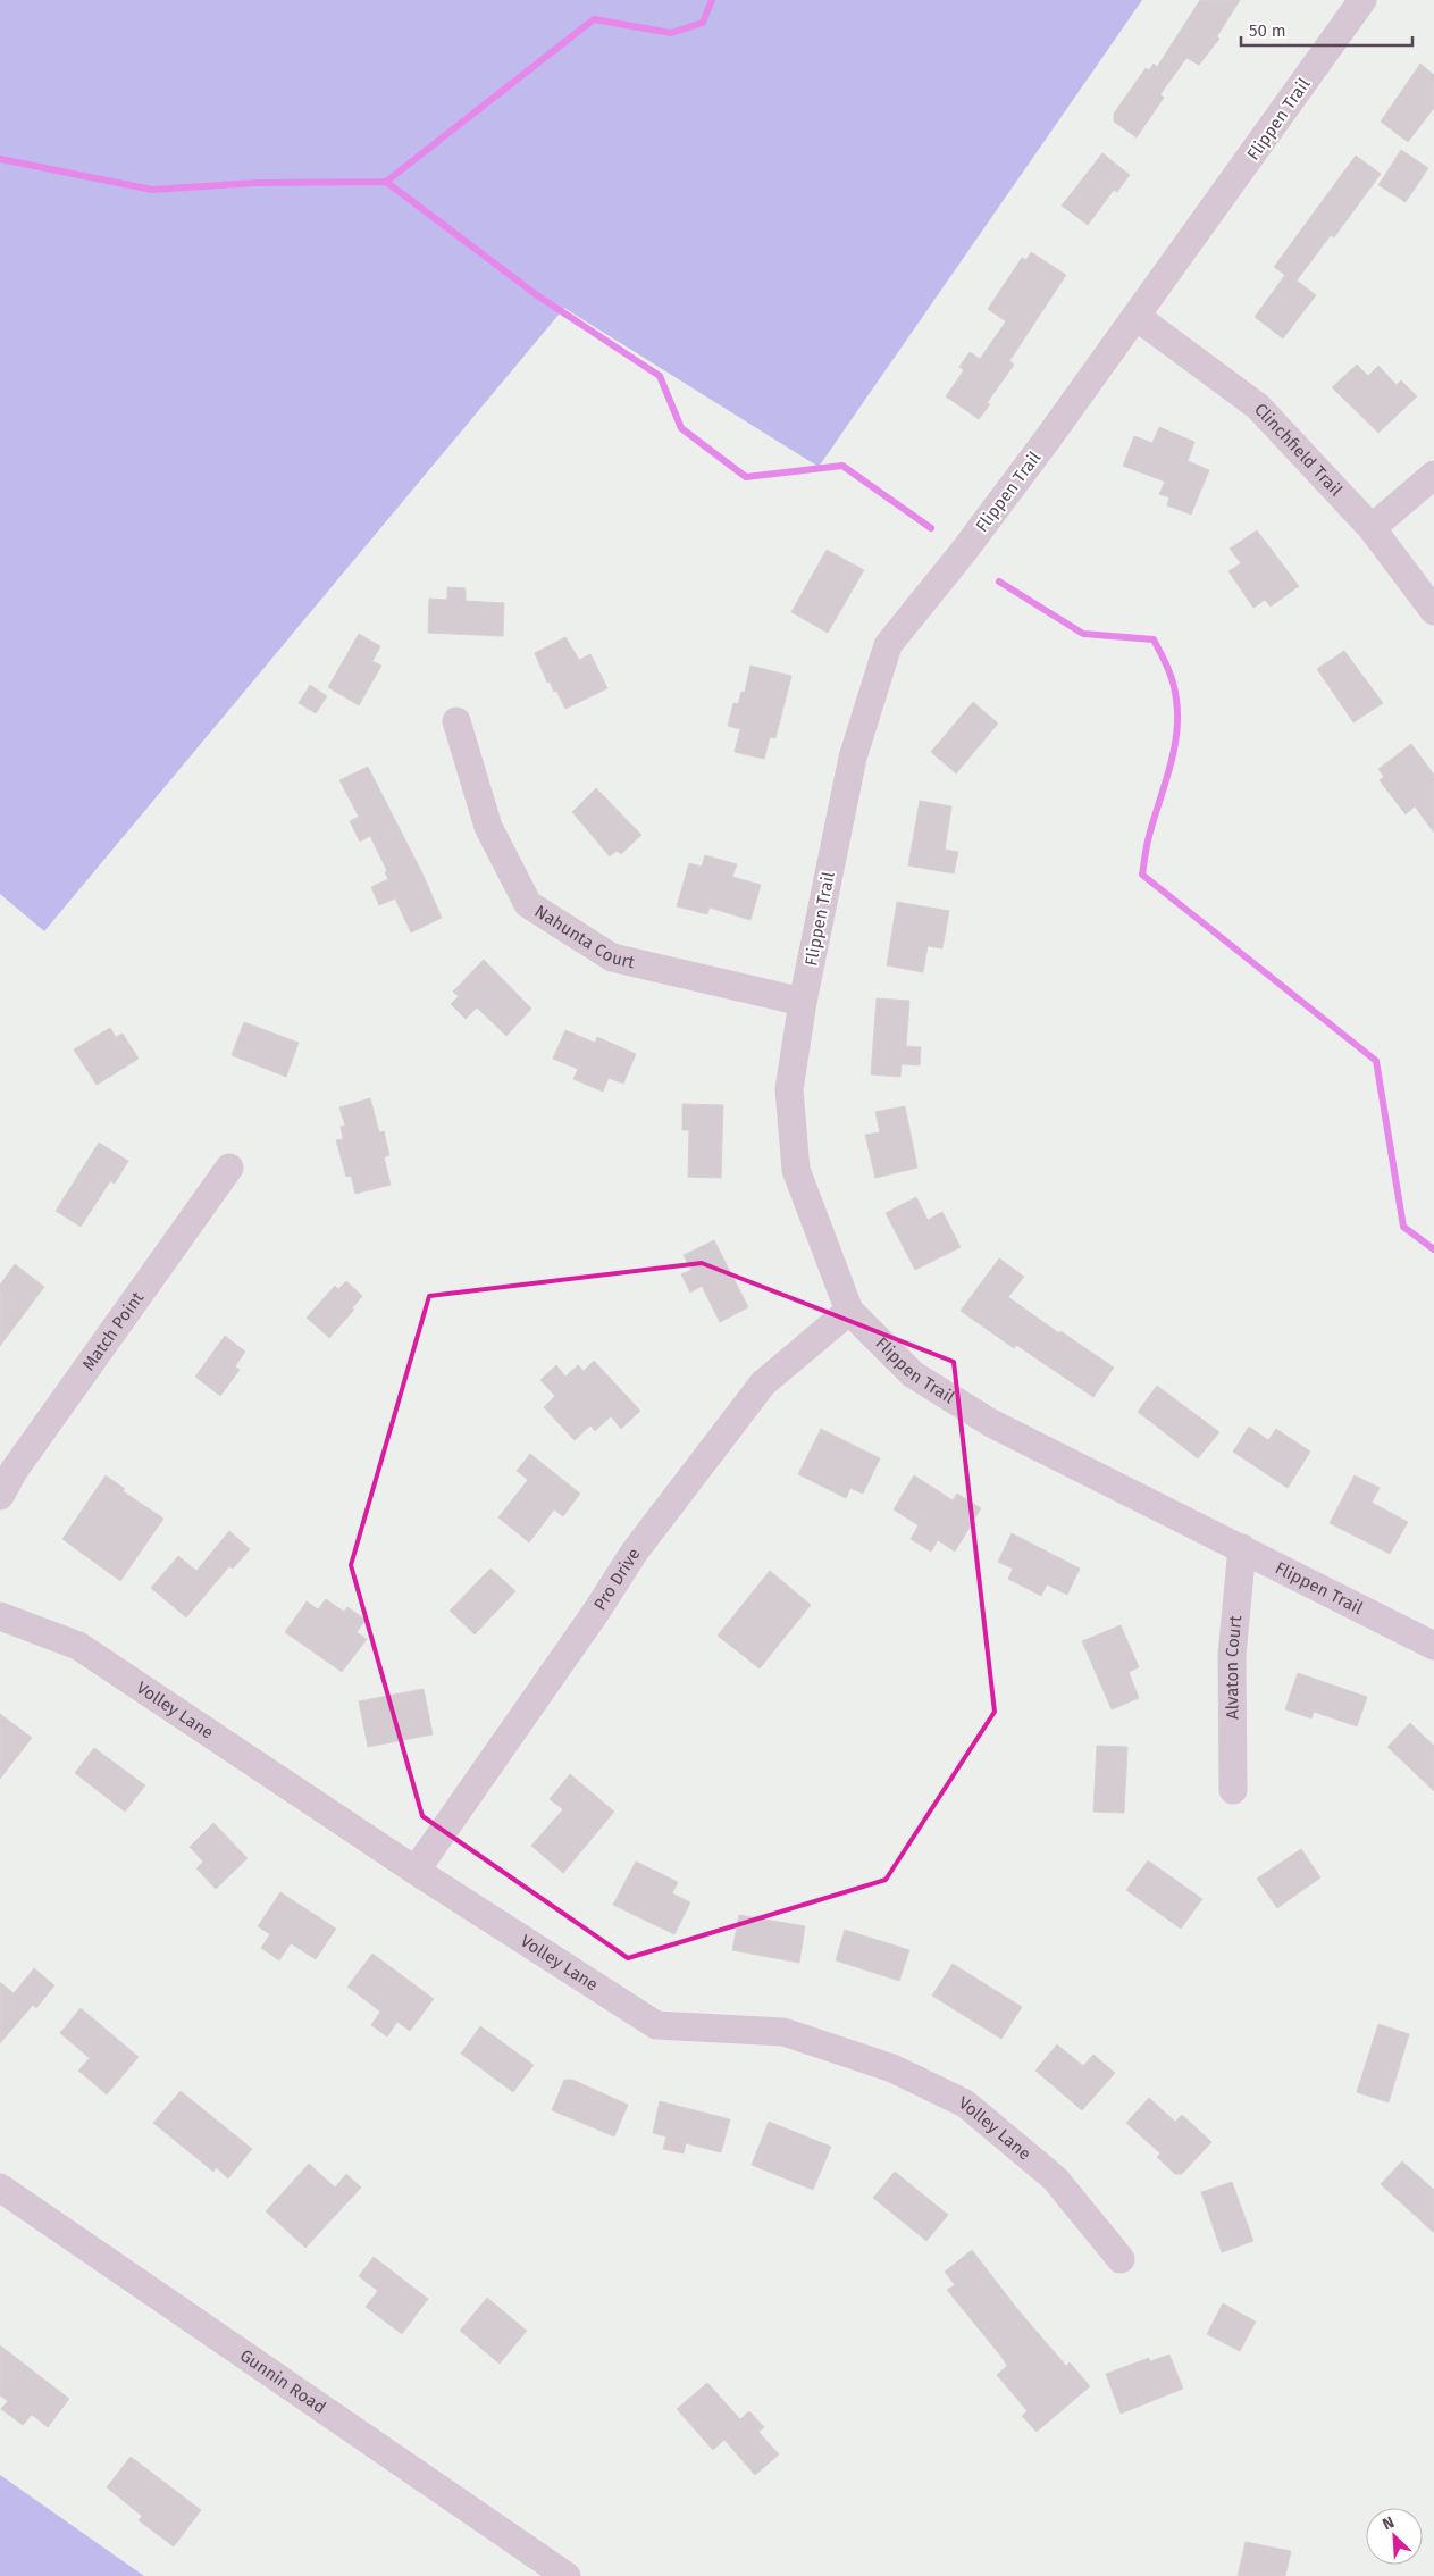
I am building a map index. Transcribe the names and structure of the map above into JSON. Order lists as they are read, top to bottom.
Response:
{
  "streets": {
    "street": [
      "Flippen Trail",
      "Clinchfield Trail",
      "Nahunta Court",
      "Match Point",
      "Pro Drive",
      "Alvaton Court",
      "Volley Lane",
      "Gunnin Road"
    ]
  },
  "crossings": [
    ["Flippen Trail", "Clinchfield Trail"],
    ["Flippen Trail", "Nahunta Court"],
    ["Flippen Trail", "Pro Drive"],
    ["Flippen Trail", "Alvaton Court"],
    ["Pro Drive", "Volley Lane"]
  ],
  "scale_bar": "50 m",
  "north": "top left"
}
